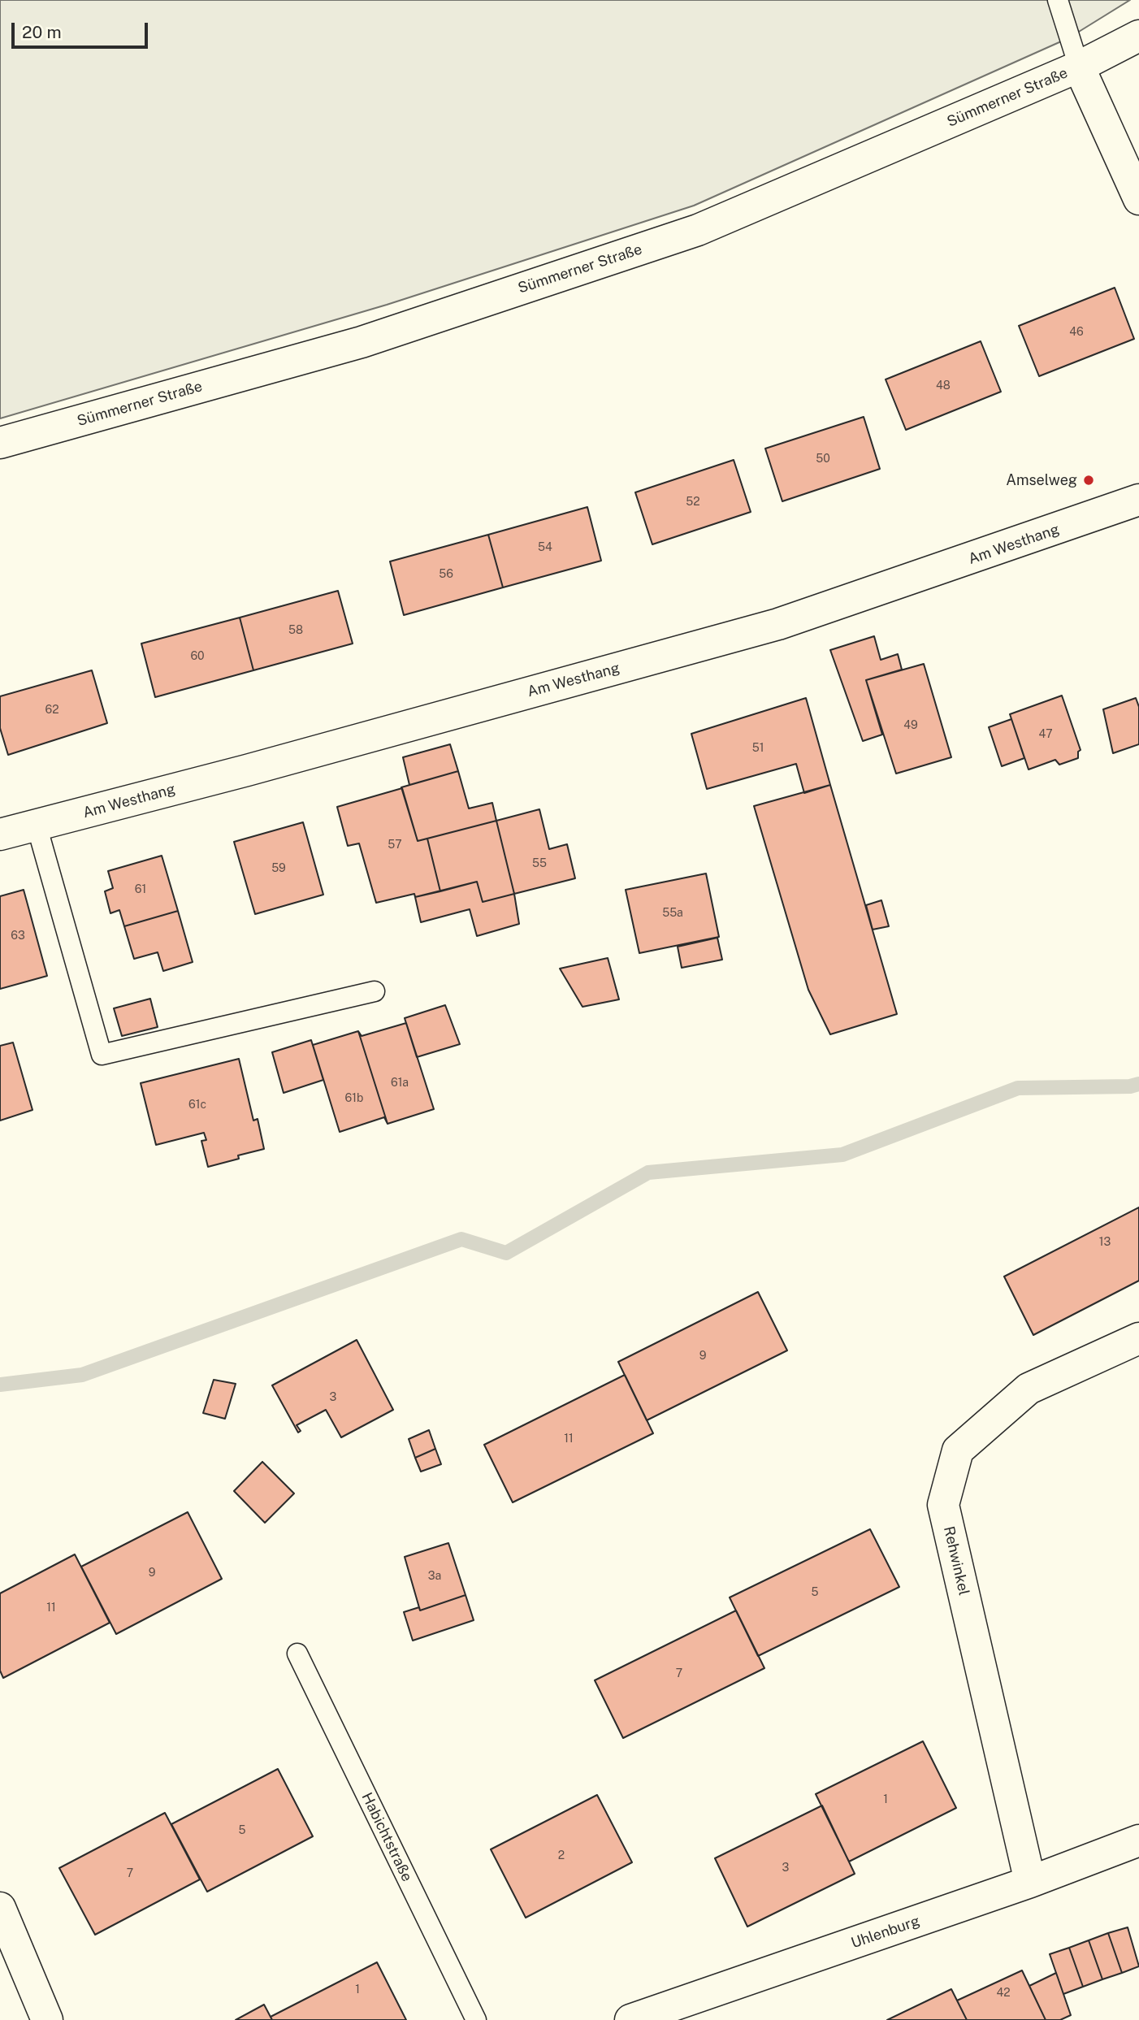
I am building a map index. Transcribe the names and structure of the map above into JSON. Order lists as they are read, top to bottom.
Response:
{
  "streets": {
    "street": [
      "Sümmerner Straße",
      "Am Westhang",
      "Rehwinkel",
      "Uhlenburg"
    ],
    "lane": ["Habichtstraße"]
  },
  "crossings": [
    ["Rehwinkel", "Uhlenburg"]
  ],
  "places": ["Amselweg"],
  "house_numbers": [
    "46",
    "48",
    "50",
    "52",
    "54",
    "56",
    "58",
    "60",
    "62",
    "49",
    "47",
    "51",
    "57",
    "55",
    "59",
    "61",
    "55a",
    "63",
    "61a",
    "61b",
    "61c",
    "13",
    "9",
    "3",
    "11",
    "9",
    "3a",
    "5",
    "11",
    "7",
    "1",
    "5",
    "2",
    "3",
    "7",
    "1",
    "42"
  ],
  "scale_bar": "20 m"
}
